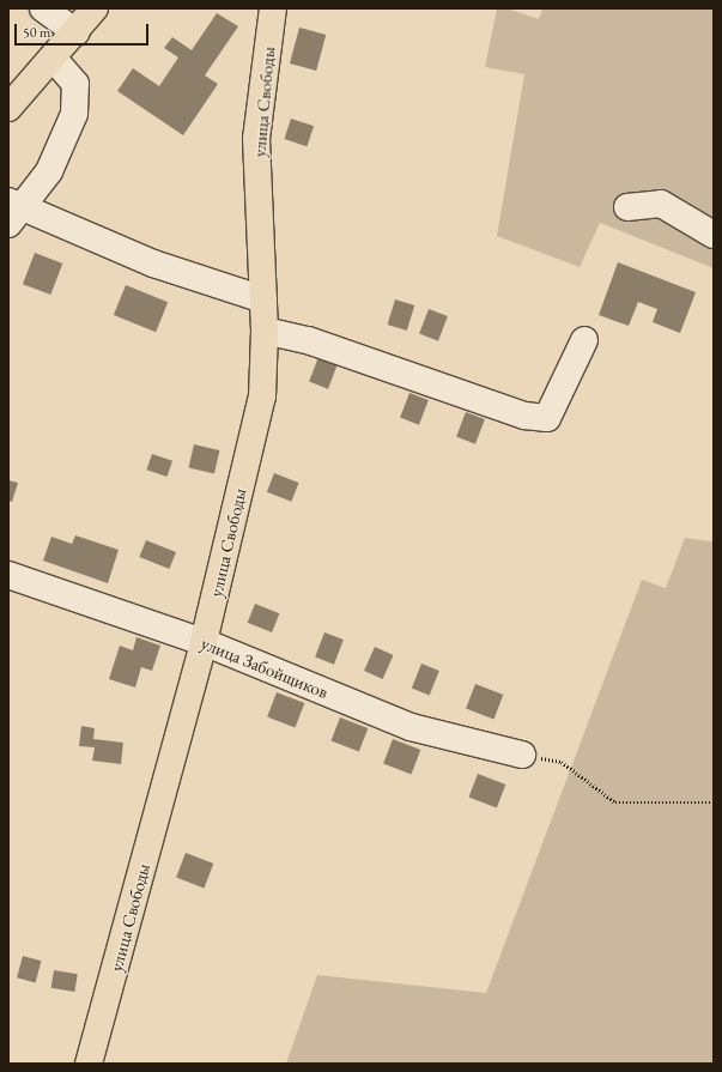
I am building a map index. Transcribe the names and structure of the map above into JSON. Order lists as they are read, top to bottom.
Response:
{
  "streets": {
    "main road": ["улица Свободы"],
    "street": ["улица Забойщиков"]
  },
  "crossings": [
    ["улица Свободы", "улица Забойщиков"]
  ],
  "scale_bar": "50 m"
}
